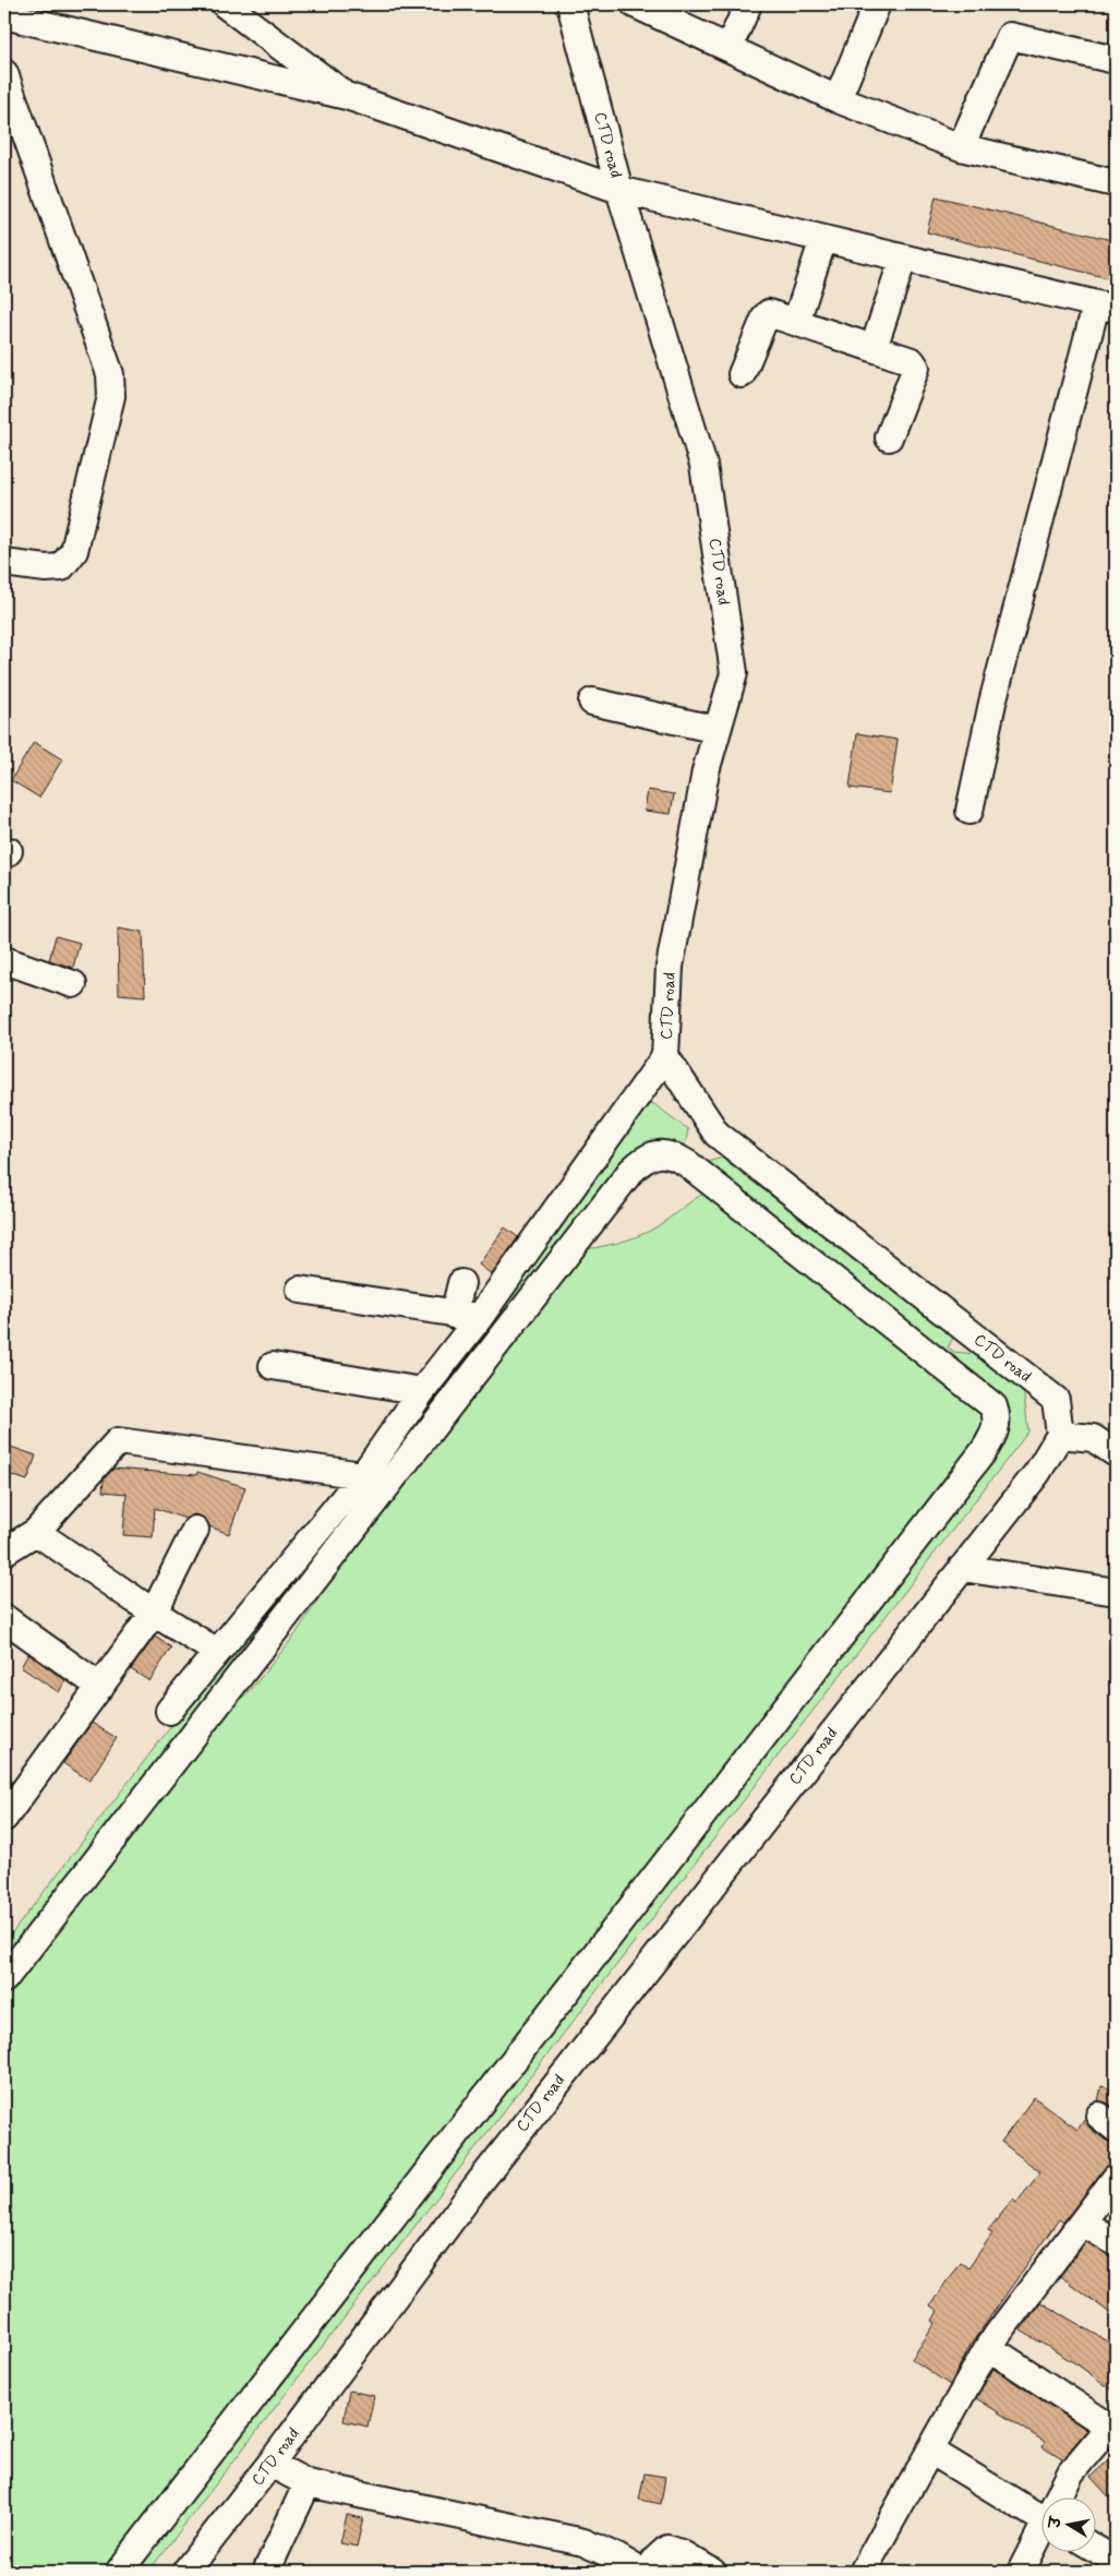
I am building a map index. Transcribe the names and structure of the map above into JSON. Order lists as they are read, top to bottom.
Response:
{
  "streets": {
    "street": ["CTD road"]
  },
  "north": "left"
}
